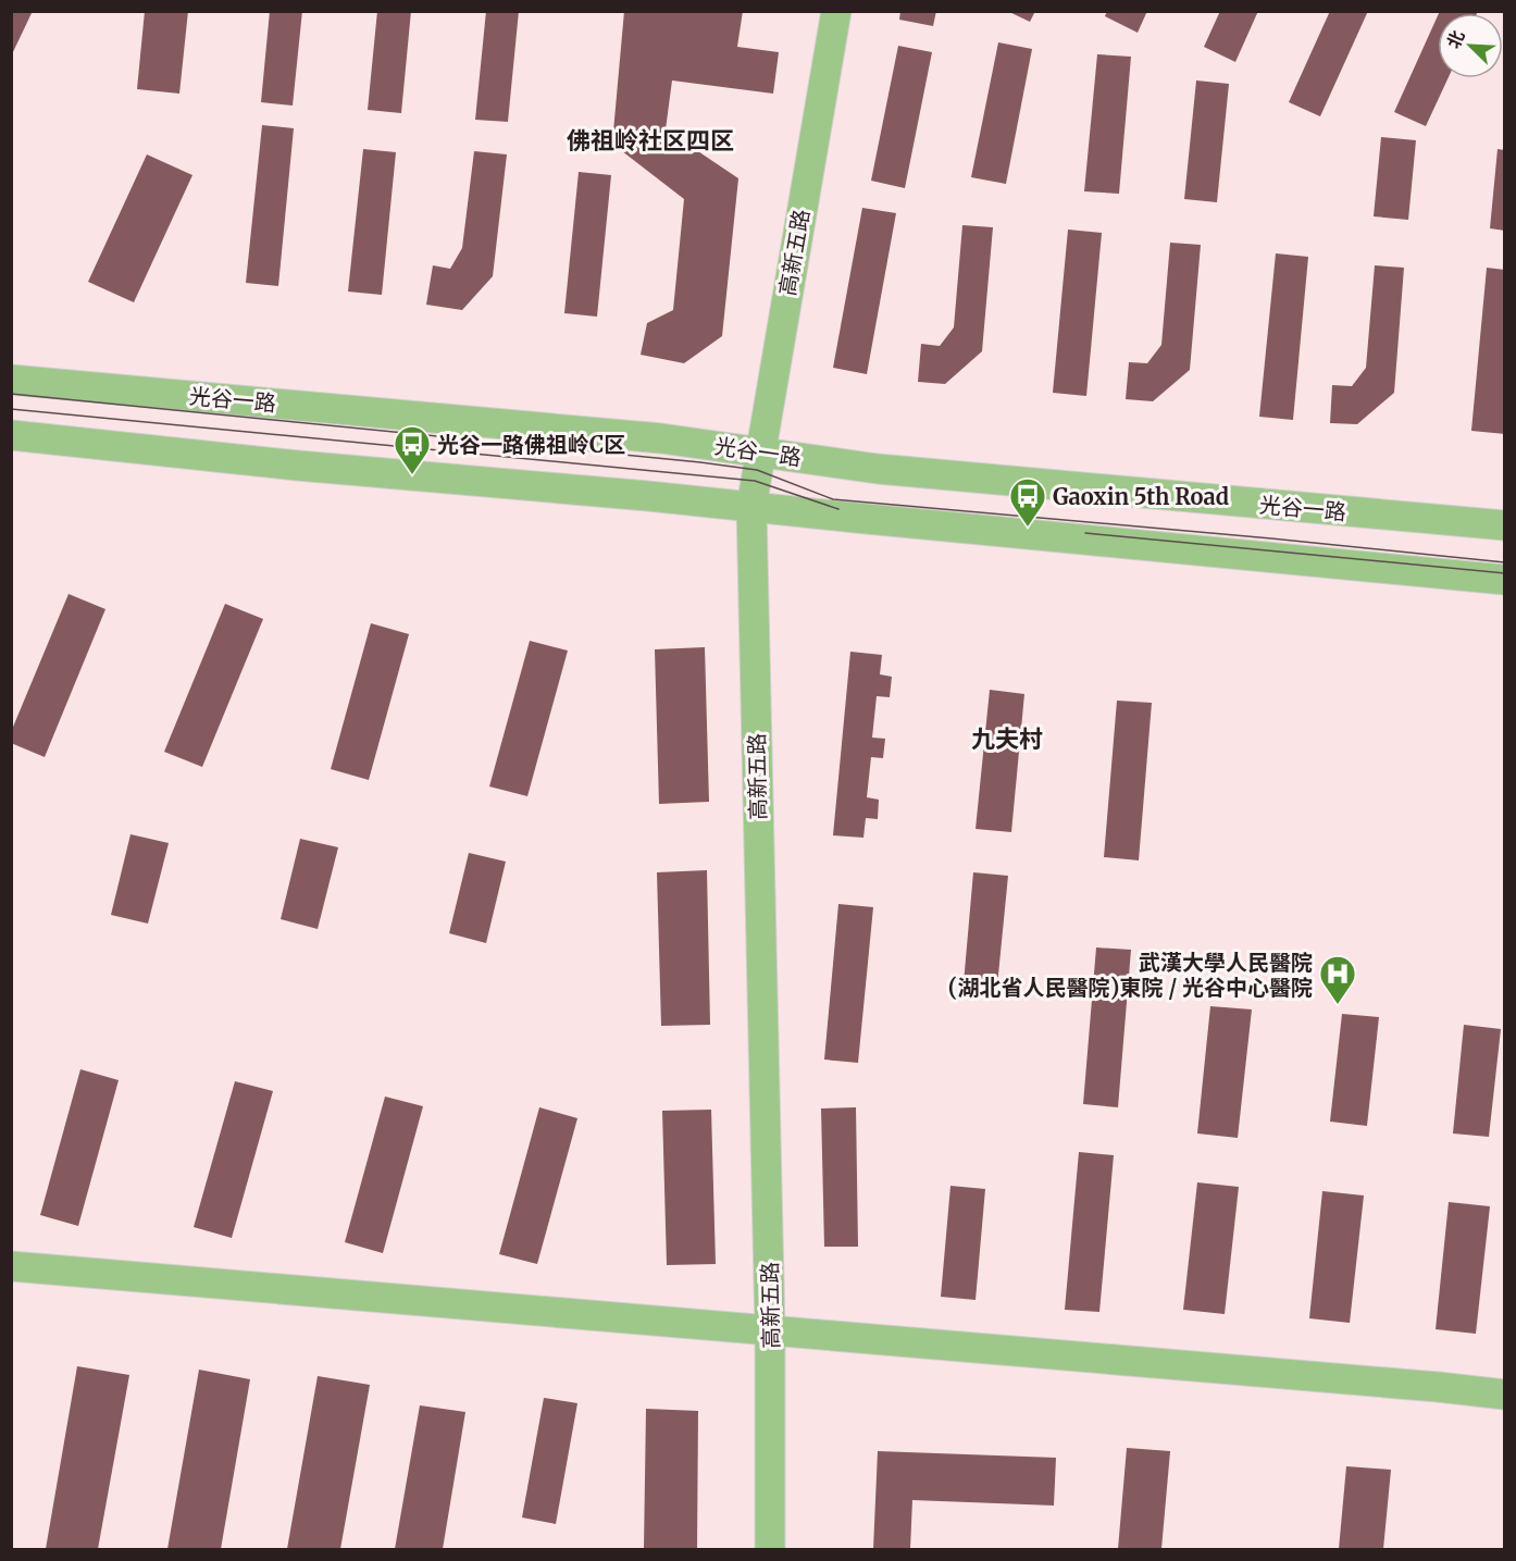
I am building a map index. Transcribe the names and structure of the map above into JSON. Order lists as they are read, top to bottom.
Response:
{
  "streets": {
    "main road": ["高新五路", "光谷一路"]
  },
  "crossings": [
    ["高新五路", "光谷一路"]
  ],
  "districts": ["佛祖岭社区四区", "九夫村"],
  "places": {
    "bus stop": ["光谷一路佛祖岭C区", "Gaoxin 5th Road"],
    "hospital": ["武漢大學人民醫院 (湖北省人民醫院)東院 / 光谷中心醫院"]
  },
  "north": "top left"
}
